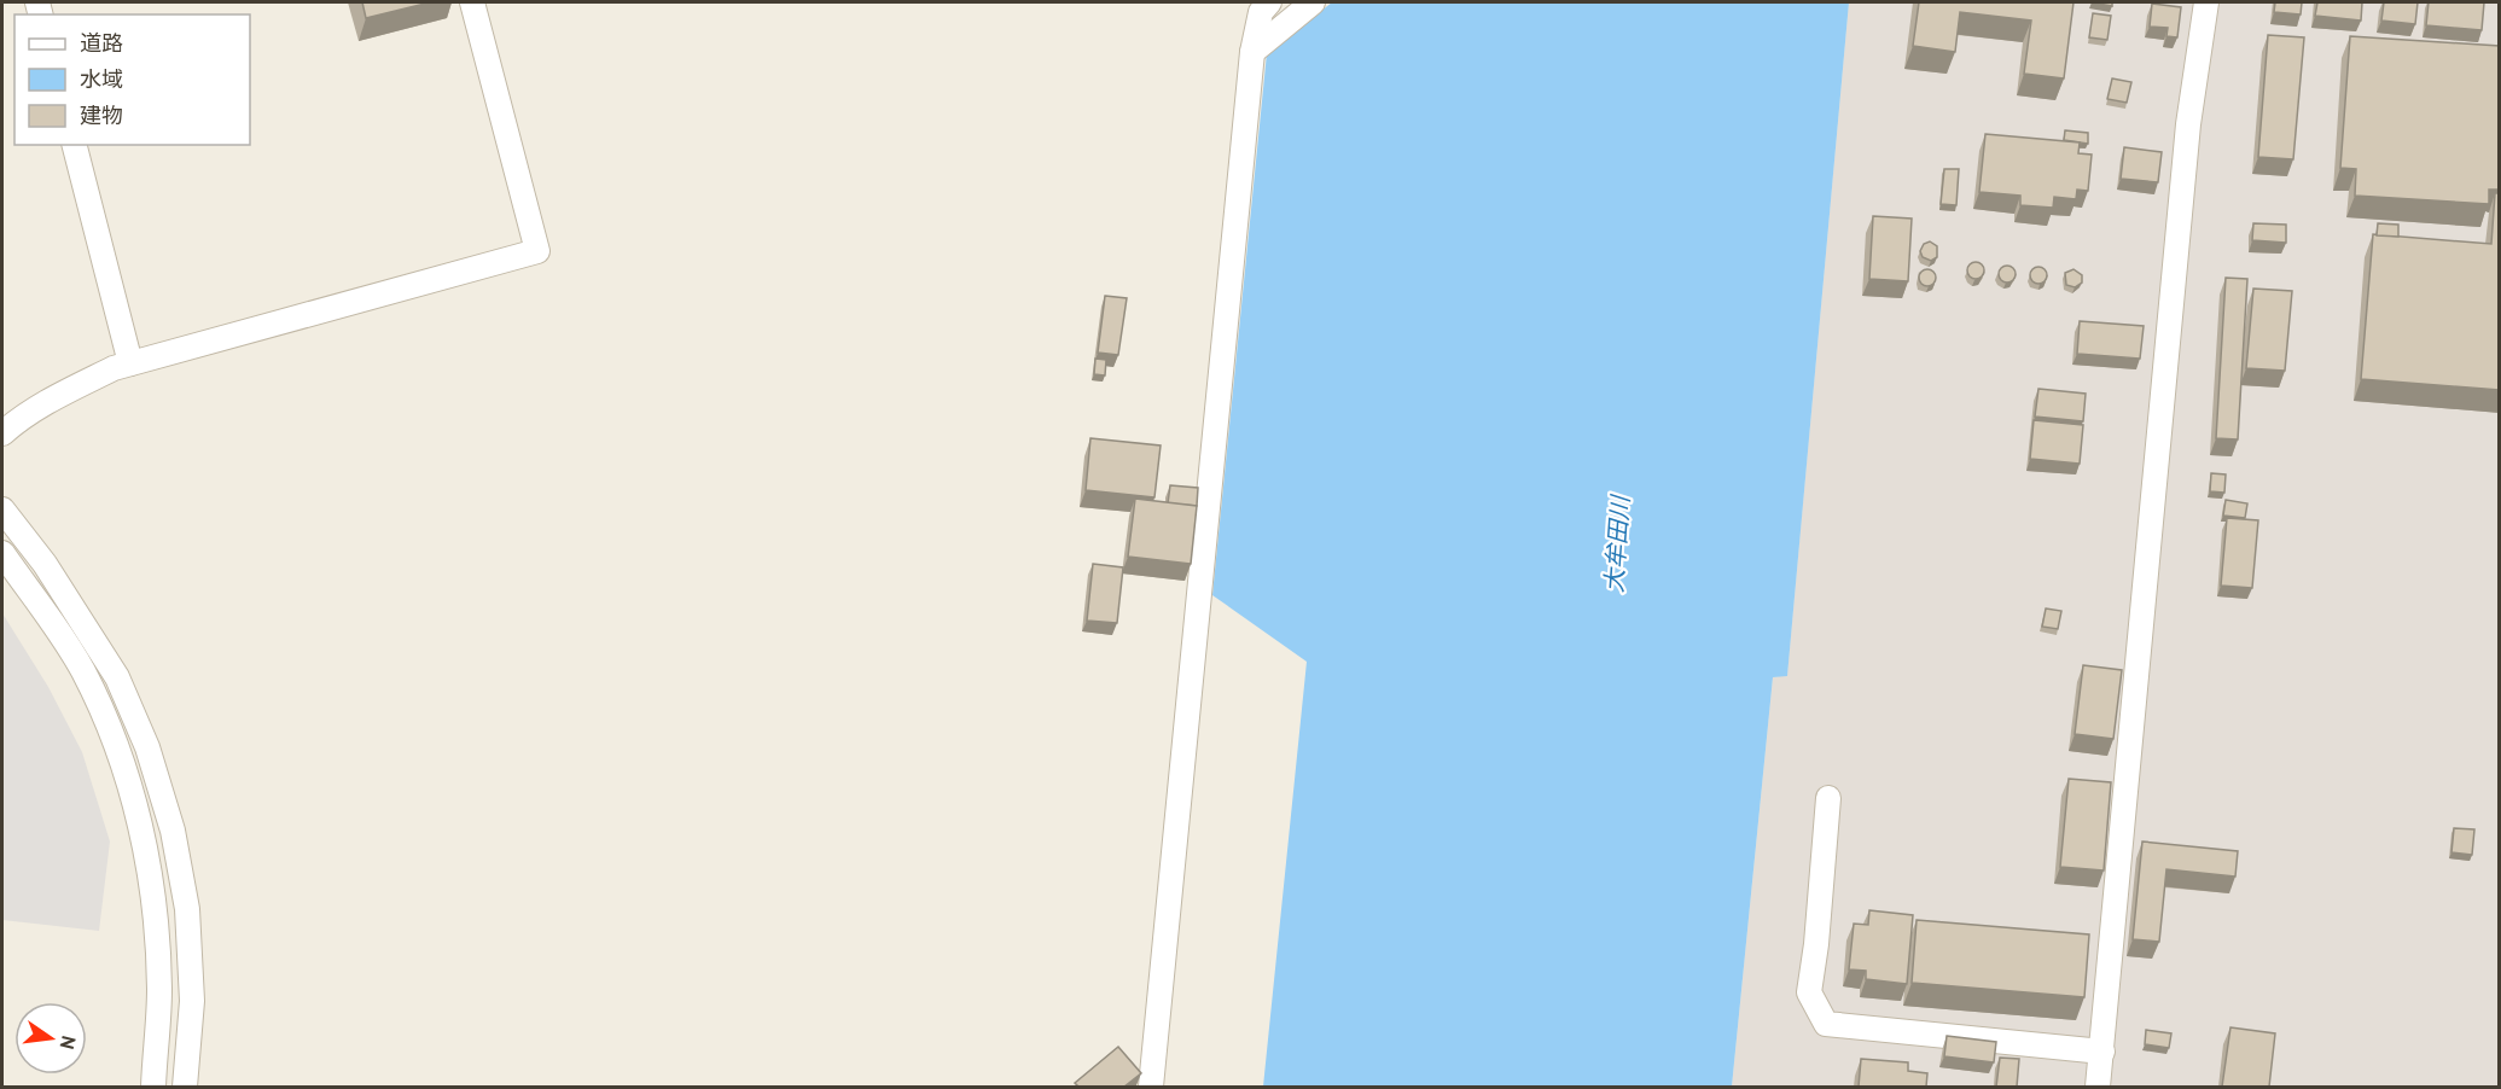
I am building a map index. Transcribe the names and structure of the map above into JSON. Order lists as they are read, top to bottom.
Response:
{
  "water": ["大牟田川"],
  "legend": ["道路", "水域", "建物"],
  "north": "right"
}
